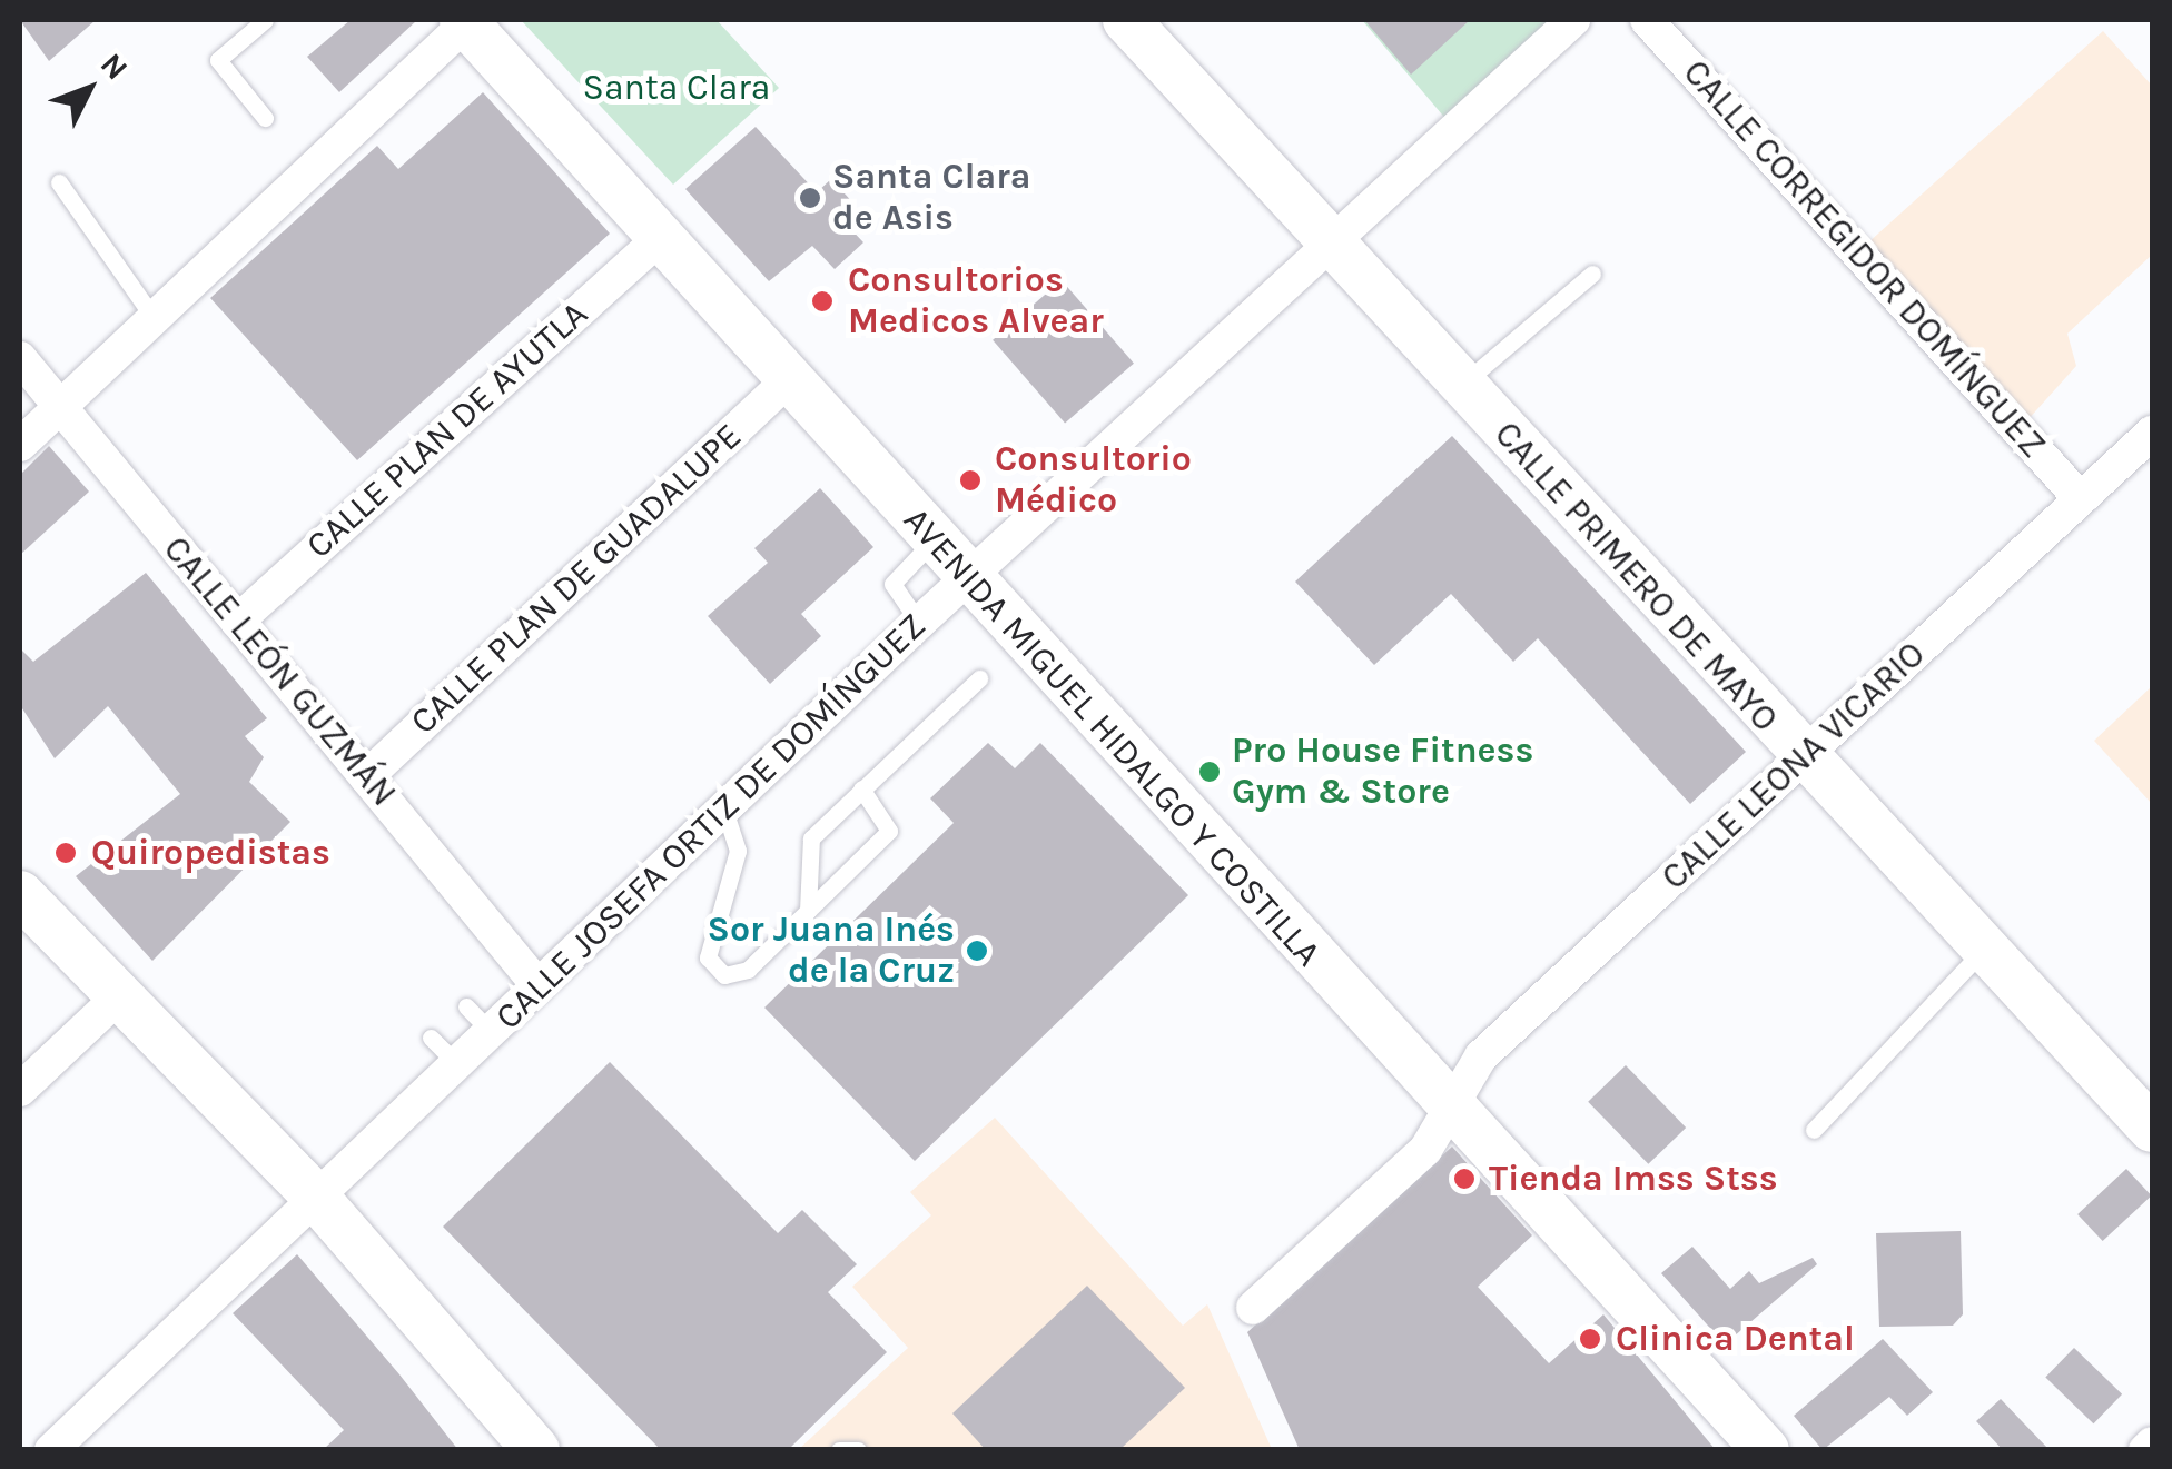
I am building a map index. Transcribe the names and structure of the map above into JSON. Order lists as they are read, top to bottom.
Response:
{
  "streets": {
    "main road": ["CALLE PRIMERO DE MAYO", "AVENIDA MIGUEL HIDALGO Y COSTILLA"],
    "street": [
      "CALLE CORREGIDOR DOMÍNGUEZ",
      "CALLE PLAN DE AYUTLA",
      "CALLE PLAN DE GUADALUPE",
      "CALLE LEÓN GUZMÁN",
      "CALLE LEONA VICARIO",
      "CALLE JOSEFA ORTIZ DE DOMÍNGUEZ"
    ]
  },
  "crossings": [
    ["CALLE CORREGIDOR DOMÍNGUEZ", "CALLE LEONA VICARIO"],
    ["CALLE PLAN DE AYUTLA", "CALLE LEÓN GUZMÁN"],
    ["CALLE PLAN DE AYUTLA", "AVENIDA MIGUEL HIDALGO Y COSTILLA"],
    ["CALLE PRIMERO DE MAYO", "CALLE LEONA VICARIO"],
    ["CALLE PRIMERO DE MAYO", "CALLE JOSEFA ORTIZ DE DOMÍNGUEZ"],
    ["CALLE PLAN DE GUADALUPE", "CALLE LEÓN GUZMÁN"],
    ["CALLE PLAN DE GUADALUPE", "AVENIDA MIGUEL HIDALGO Y COSTILLA"],
    ["CALLE LEÓN GUZMÁN", "CALLE JOSEFA ORTIZ DE DOMÍNGUEZ"],
    ["AVENIDA MIGUEL HIDALGO Y COSTILLA", "CALLE LEONA VICARIO"],
    ["AVENIDA MIGUEL HIDALGO Y COSTILLA", "CALLE JOSEFA ORTIZ DE DOMÍNGUEZ"]
  ],
  "parks": ["Santa Clara"],
  "places": [
    "Santa Clara de Asis",
    "Consultorios Medicos Alvear",
    "Consultorio Médico",
    "Pro House Fitness Gym & Store",
    "Quiropedistas",
    "Sor Juana Inés de la Cruz",
    "Tienda Imss Stss",
    "Clinica Dental"
  ],
  "north": "top right"
}
